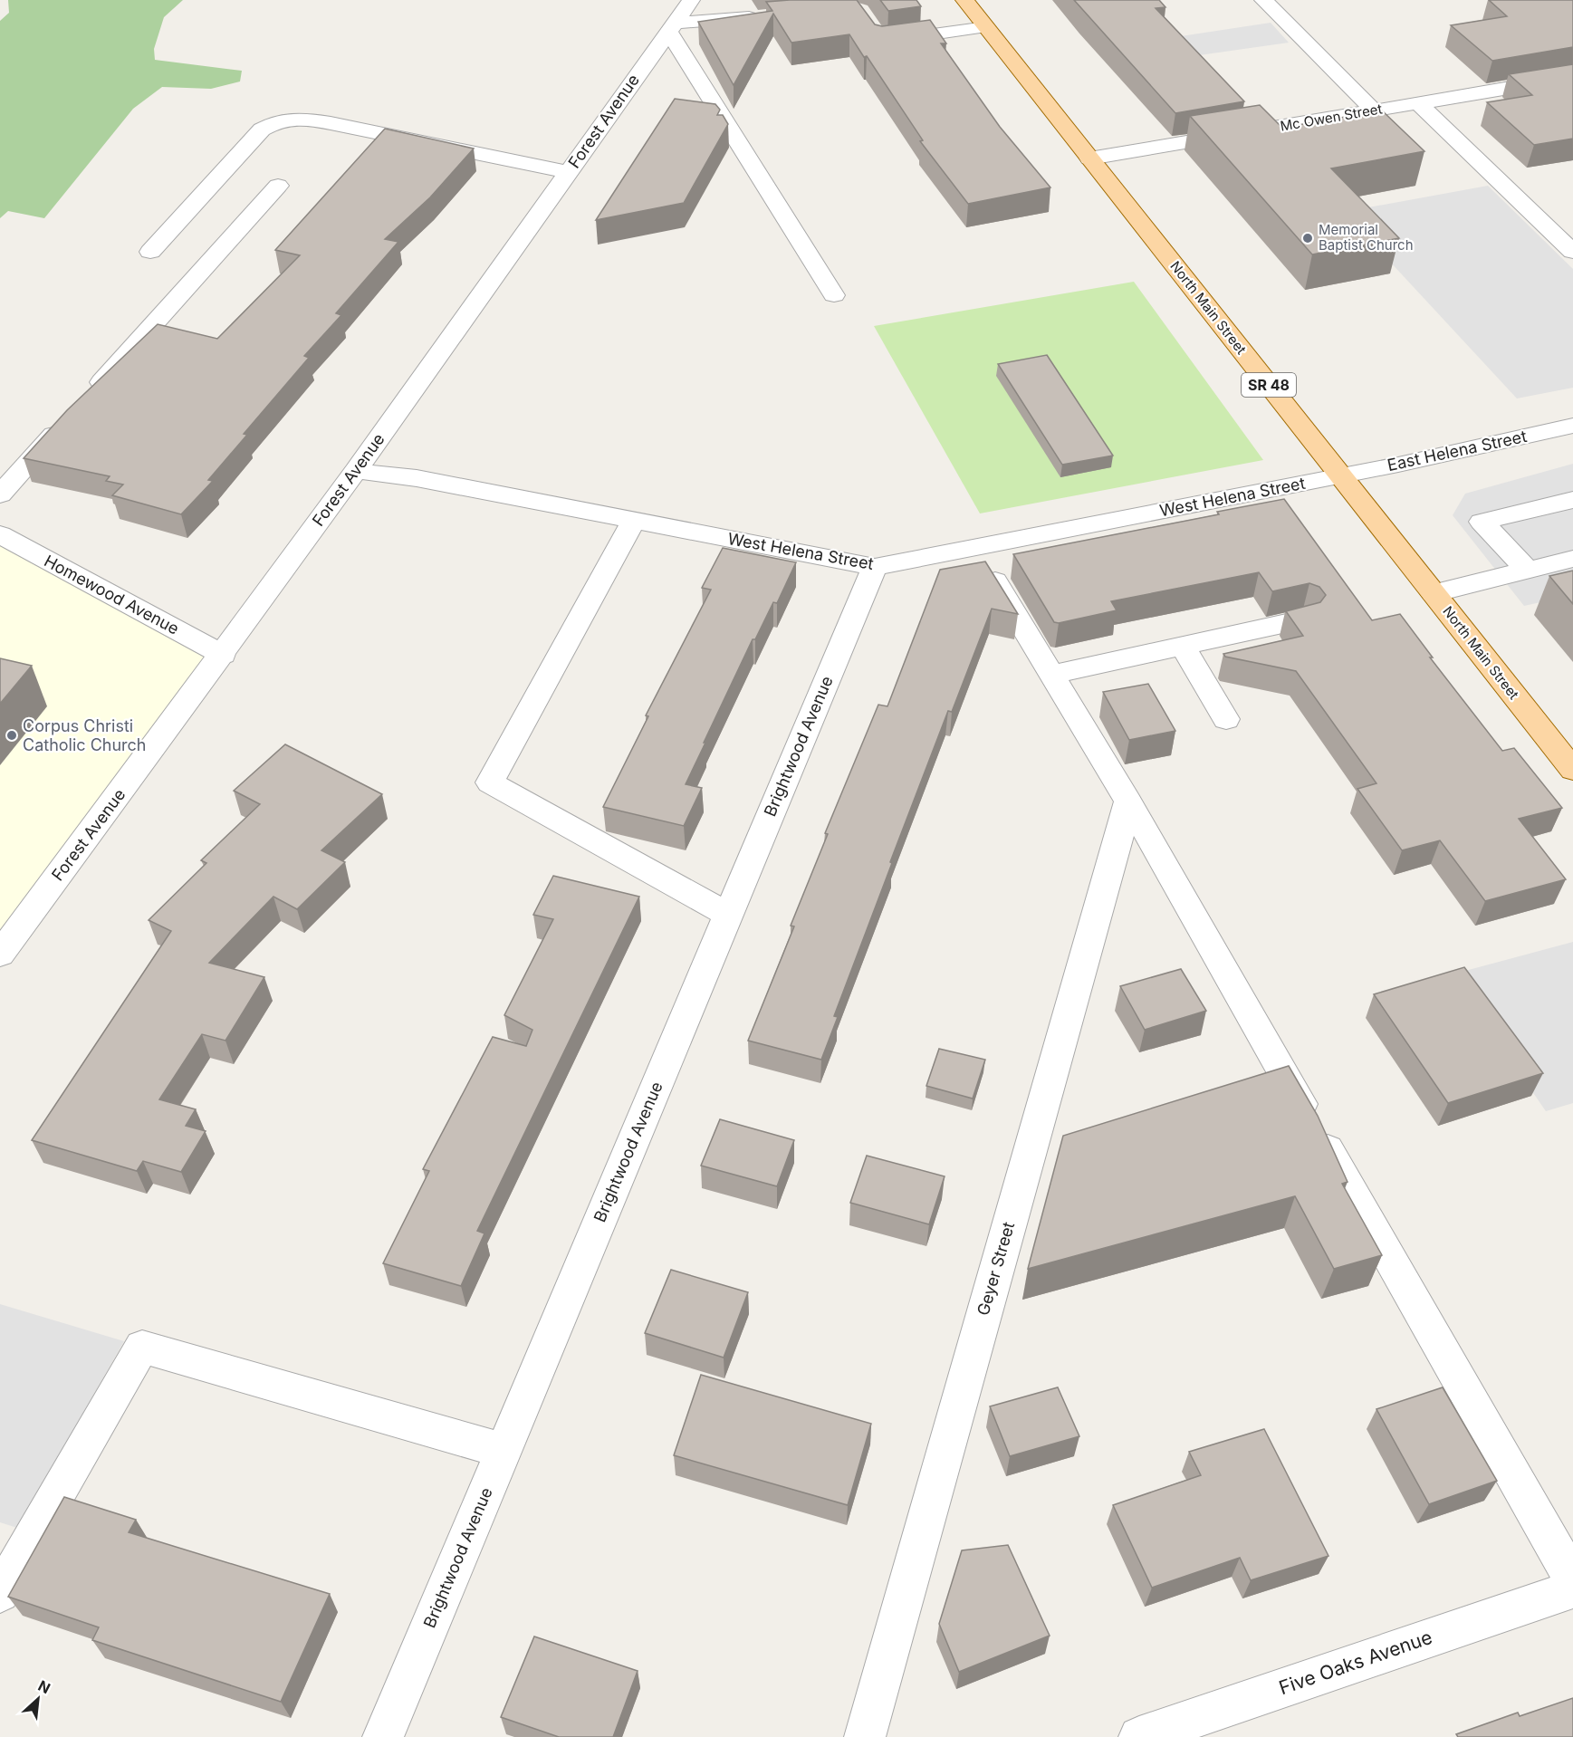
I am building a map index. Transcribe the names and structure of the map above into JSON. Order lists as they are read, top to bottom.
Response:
{
  "streets": {
    "main road": ["North Main Street", "SR 48"],
    "street": [
      "Mc Owen Street",
      "Forest Avenue",
      "East Helena Street",
      "West Helena Street",
      "Homewood Avenue",
      "Brightwood Avenue",
      "Geyer Street",
      "Five Oaks Avenue"
    ]
  },
  "crossings": [
    ["Mc Owen Street", "North Main Street"],
    ["Forest Avenue", "West Helena Street"],
    ["Forest Avenue", "Homewood Avenue"],
    ["North Main Street", "East Helena Street"],
    ["North Main Street", "West Helena Street"],
    ["East Helena Street", "West Helena Street"],
    ["West Helena Street", "Brightwood Avenue"]
  ],
  "places": ["Memorial Baptist Church", "Corpus Christi Catholic Church"],
  "north": "top right"
}
